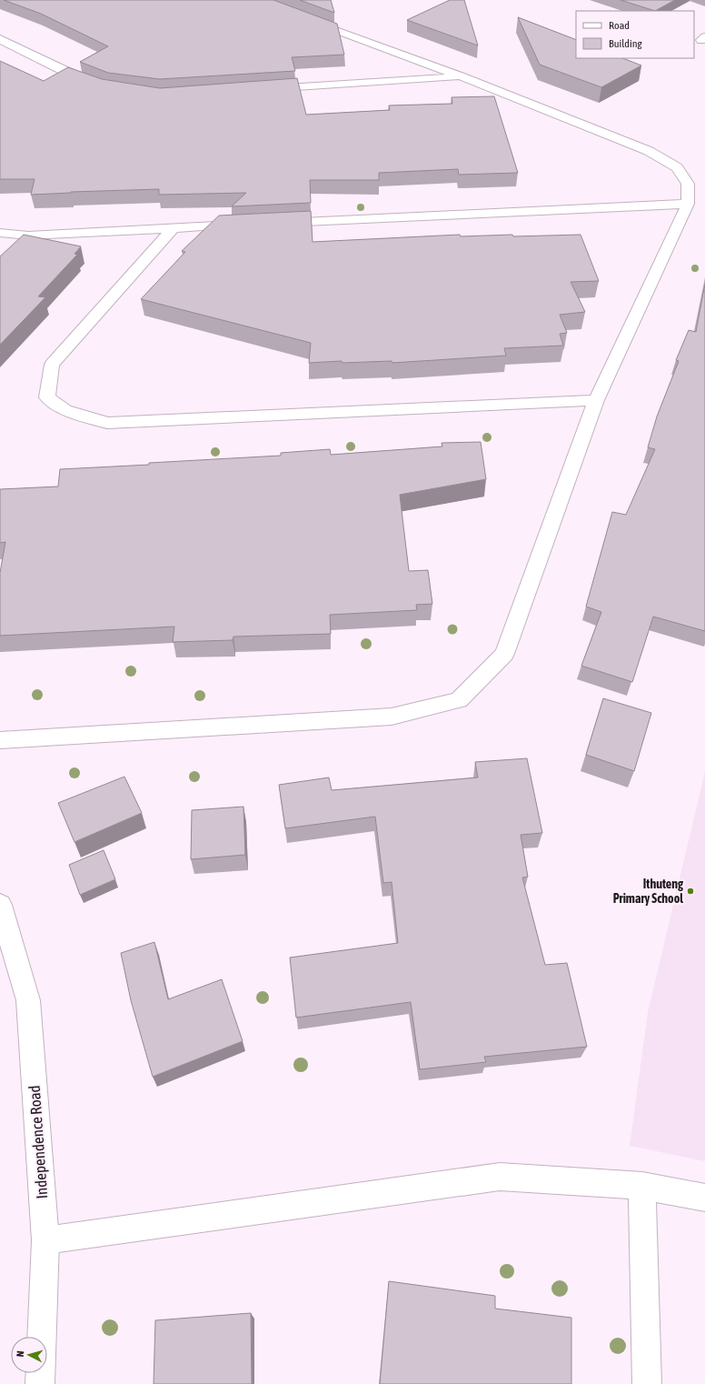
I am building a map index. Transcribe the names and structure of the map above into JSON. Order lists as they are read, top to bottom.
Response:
{
  "streets": {
    "street": ["Independence Road"]
  },
  "places": ["Ithuteng Primary School"],
  "legend": ["Road", "Building"],
  "north": "left"
}
